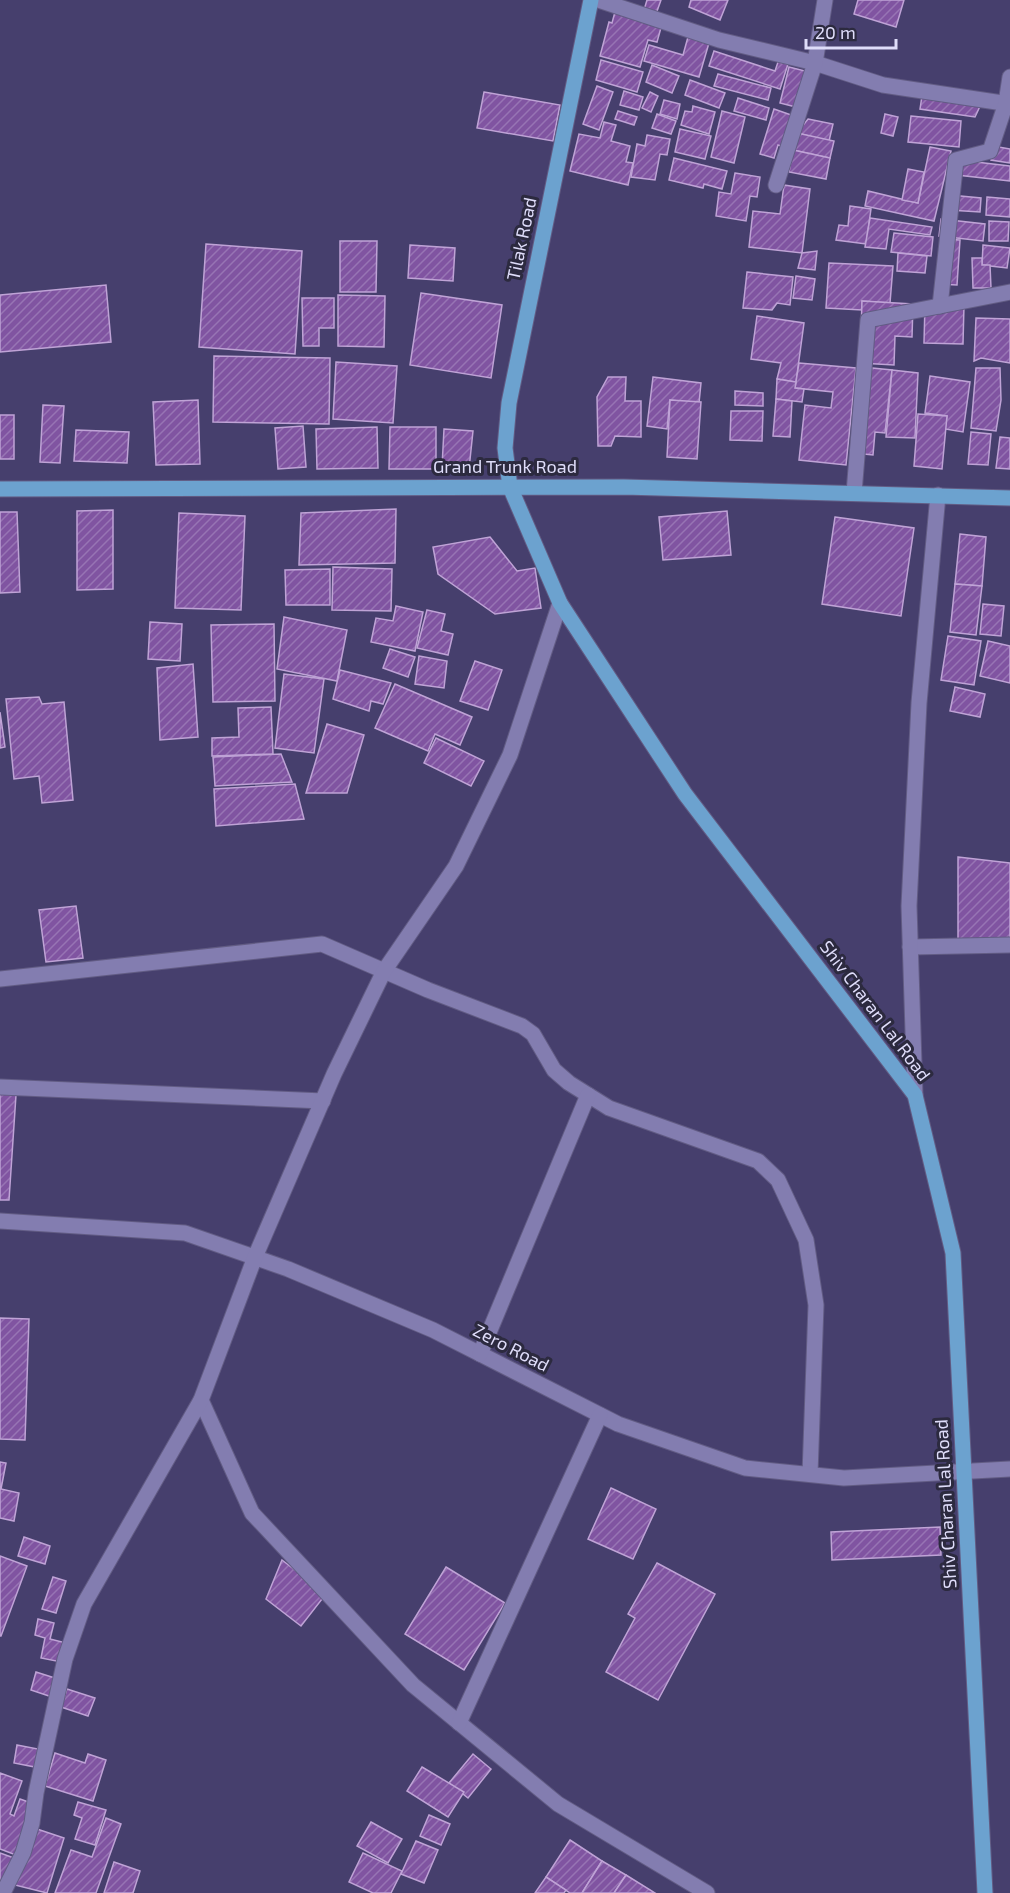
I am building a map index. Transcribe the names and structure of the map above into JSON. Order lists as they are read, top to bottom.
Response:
{
  "streets": {
    "main road": ["Tilak Road", "Grand Trunk Road", "Shiv Charan Lal Road"],
    "street": ["Zero Road"]
  },
  "crossings": [
    ["Tilak Road", "Grand Trunk Road"],
    ["Tilak Road", "Shiv Charan Lal Road"],
    ["Grand Trunk Road", "Shiv Charan Lal Road"],
    ["Shiv Charan Lal Road", "Zero Road"]
  ],
  "scale_bar": "20 m"
}
